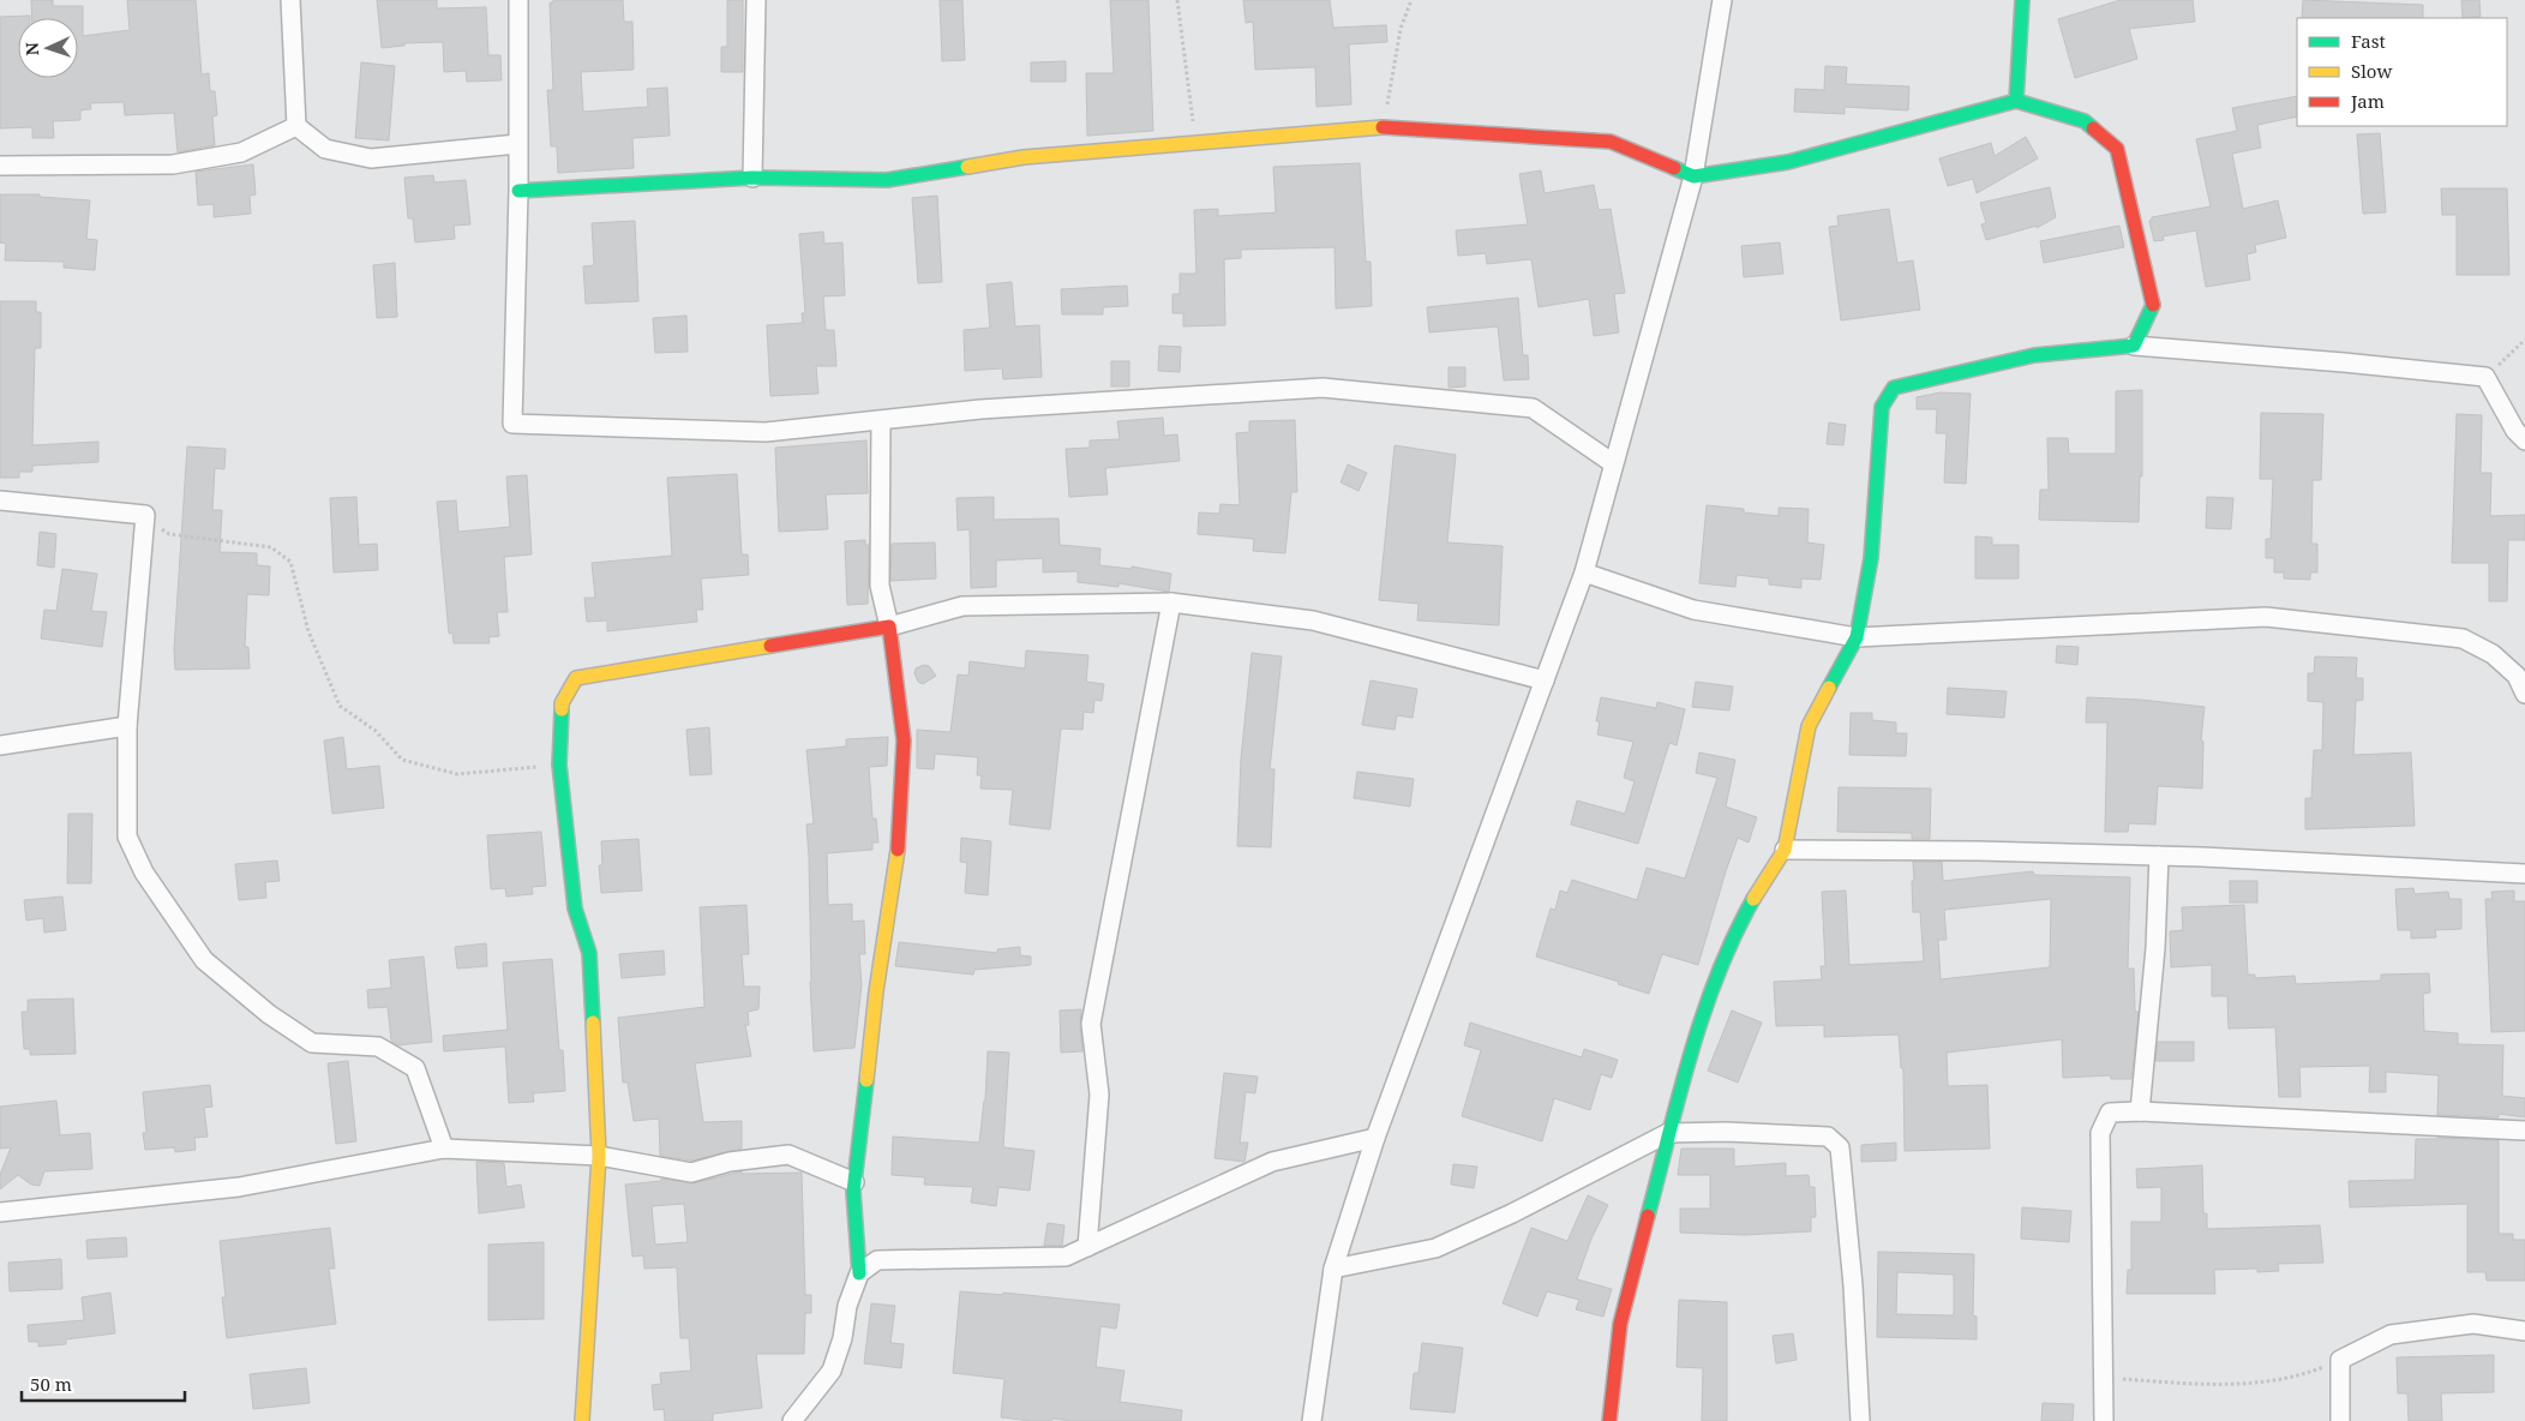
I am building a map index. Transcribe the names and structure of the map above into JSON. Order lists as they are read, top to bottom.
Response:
{
  "legend": ["Fast", "Slow", "Jam"],
  "scale_bar": "50 m",
  "north": "left"
}
